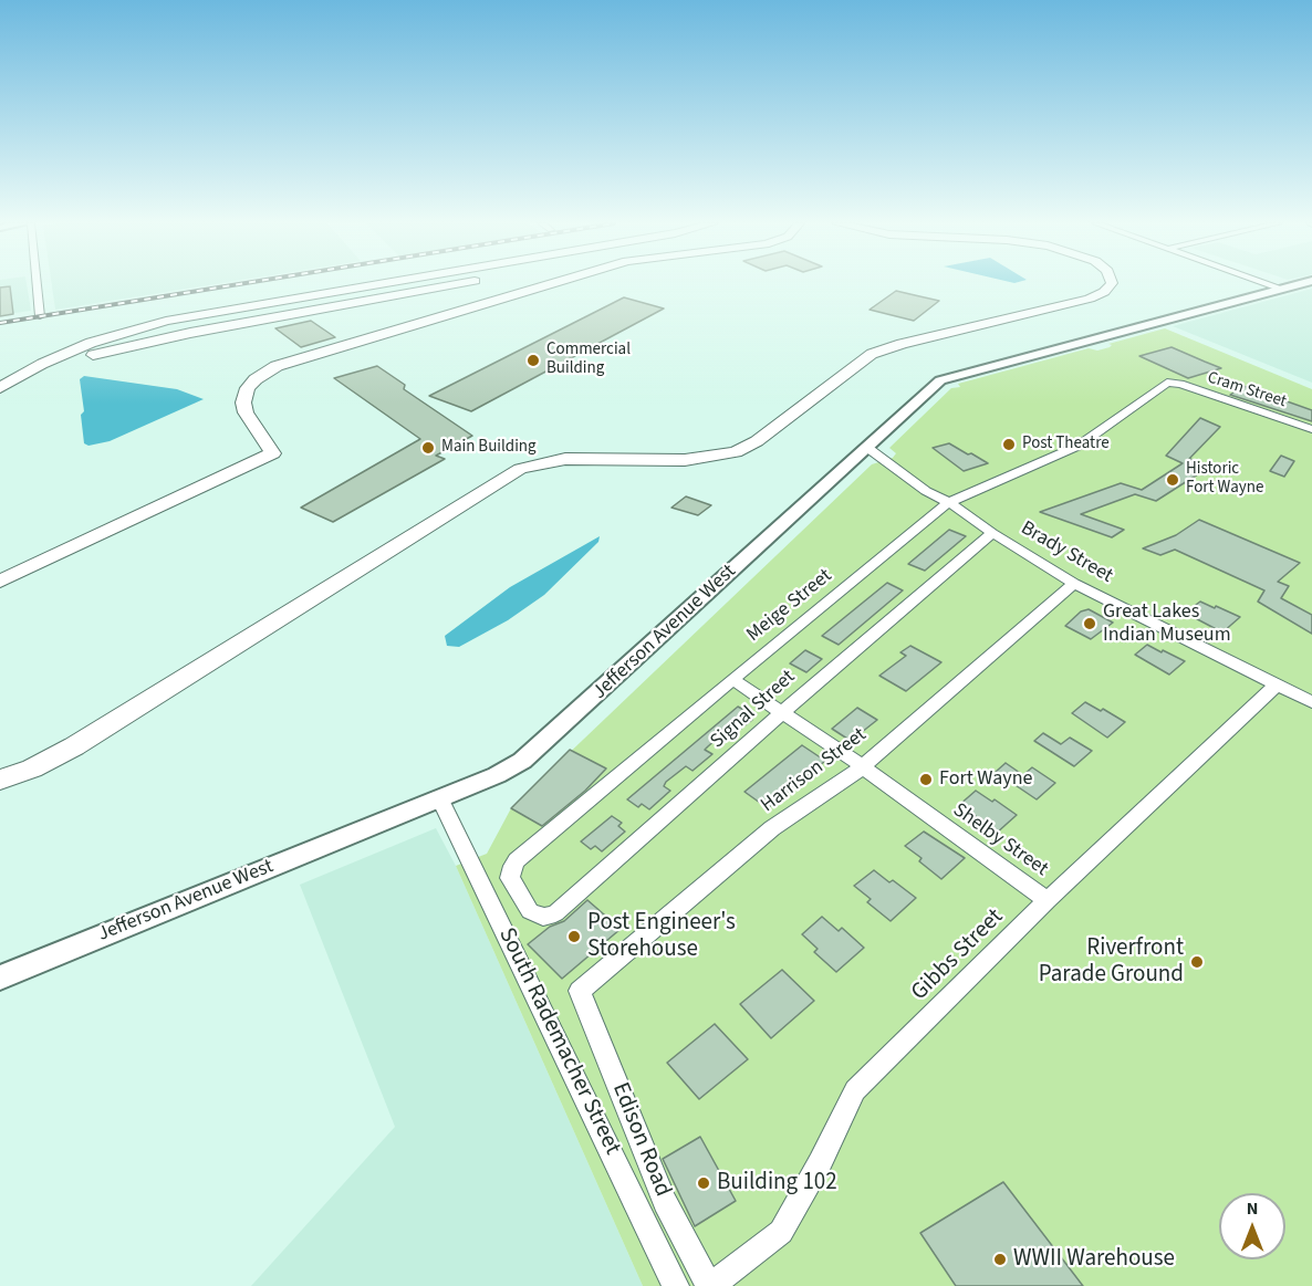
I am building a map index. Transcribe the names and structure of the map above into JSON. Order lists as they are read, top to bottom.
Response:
{
  "streets": {
    "main road": ["Jefferson Avenue West"],
    "street": [
      "Cram Street",
      "Brady Street",
      "Meige Street",
      "Signal Street",
      "Harrison Street",
      "Shelby Street",
      "Gibbs Street",
      "South Rademacher Street",
      "Edison Road"
    ]
  },
  "crossings": [
    ["Cram Street", "Meige Street"],
    ["Brady Street", "Meige Street"],
    ["Brady Street", "Jefferson Avenue West"],
    ["Brady Street", "Signal Street"],
    ["Brady Street", "Harrison Street"],
    ["Brady Street", "Gibbs Street"],
    ["Meige Street", "Signal Street"],
    ["Meige Street", "Shelby Street"],
    ["Jefferson Avenue West", "South Rademacher Street"],
    ["Signal Street", "Shelby Street"],
    ["Harrison Street", "Shelby Street"],
    ["Harrison Street", "Edison Road"],
    ["Shelby Street", "Gibbs Street"],
    ["Gibbs Street", "Edison Road"]
  ],
  "places": [
    "Commercial Building",
    "Post Theatre",
    "Main Building",
    "Historic Fort Wayne",
    "Great Lakes Indian Museum",
    "Fort Wayne",
    "Post Engineer's Storehouse",
    "Riverfront Parade Ground",
    "Building 102",
    "WWII Warehouse"
  ],
  "north": "top"
}
